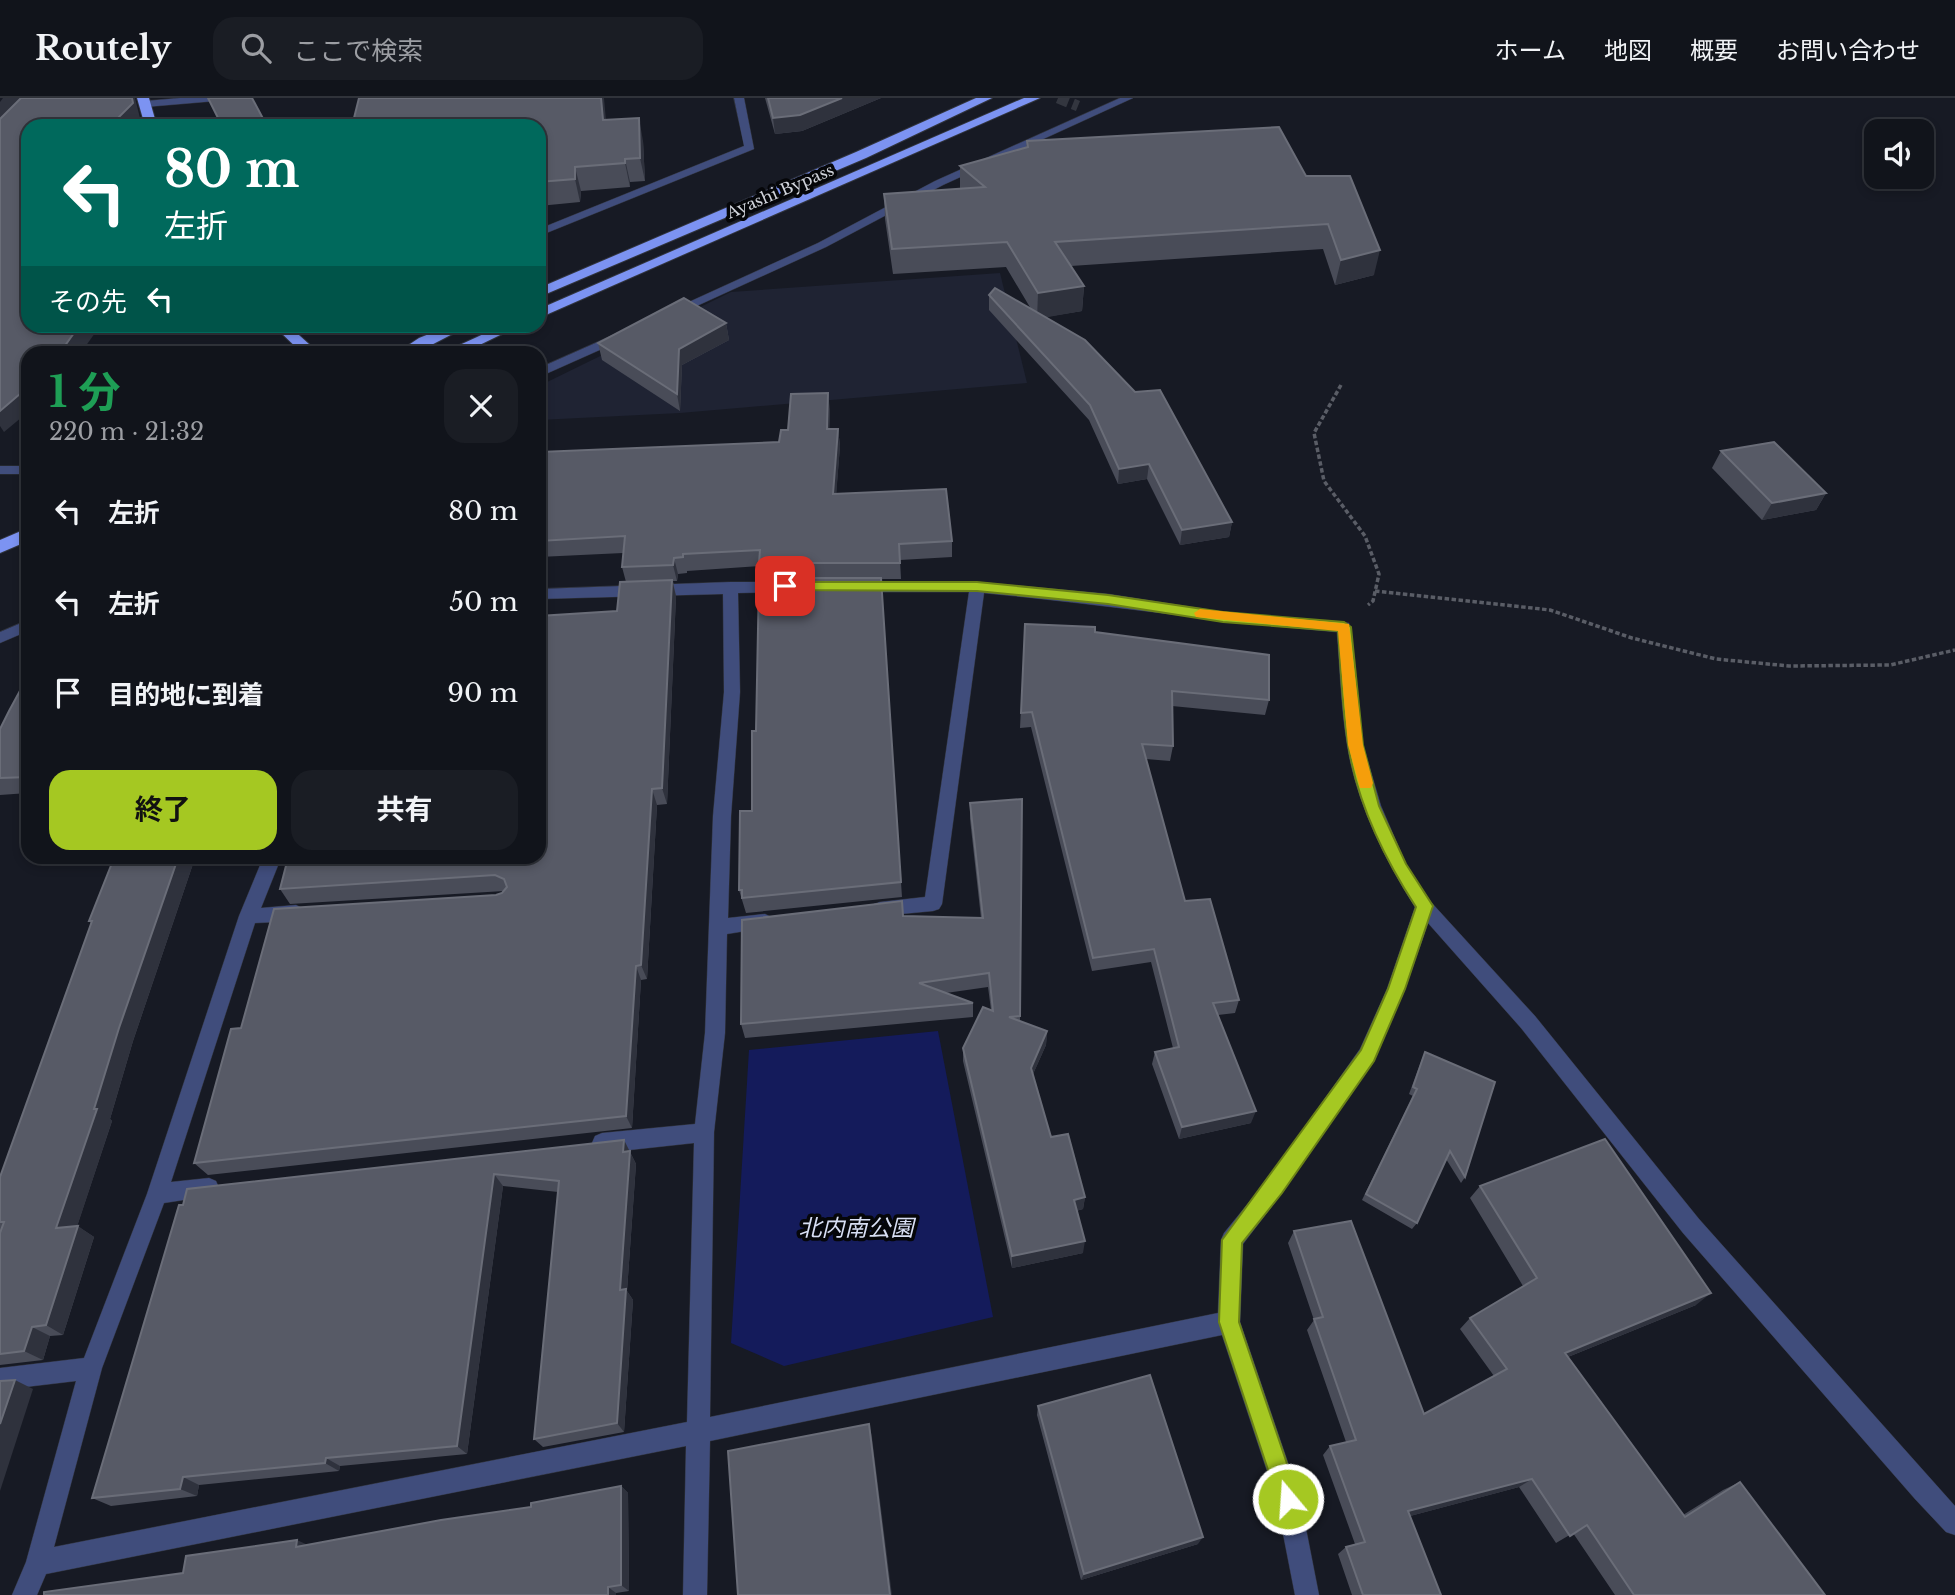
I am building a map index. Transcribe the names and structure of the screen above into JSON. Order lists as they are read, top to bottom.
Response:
{
  "streets": {
    "highway": ["Ayashi Bypass"]
  },
  "parks": ["北内南公園"],
  "page": {
    "header": "Routely",
    "search": "ここで検索",
    "nav": [
      "ホーム",
      "地図",
      "概要",
      "お問い合わせ"
    ],
    "turn": ["80 m", "左折"],
    "then": "その先",
    "heading": ["1 分", "220 m · 21:32"],
    "list": [
      {
        "name": "左折",
        "value": "80 m"
      },
      {
        "name": "左折",
        "value": "50 m"
      },
      {
        "name": "目的地に到着",
        "value": "90 m"
      }
    ],
    "buttons": ["終了", "共有"]
  }
}
